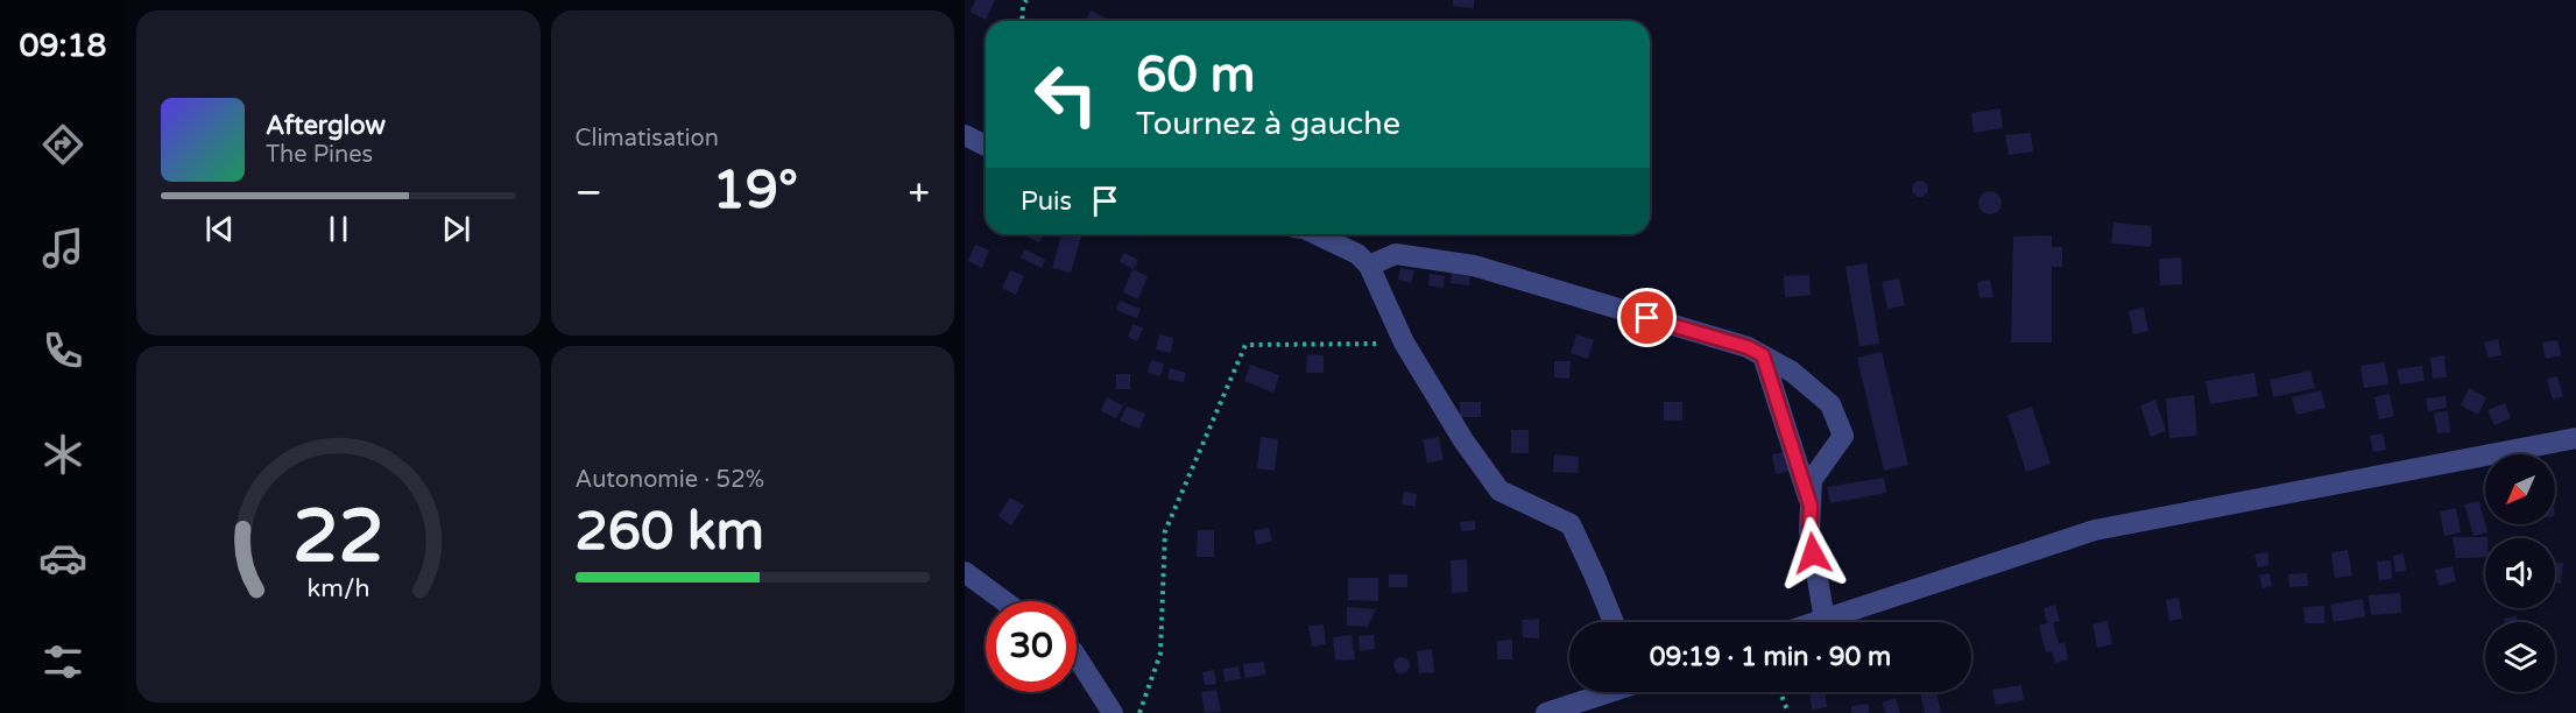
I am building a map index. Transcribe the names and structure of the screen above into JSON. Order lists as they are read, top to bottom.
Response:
{
  "north": "bottom left",
  "page": {
    "tabs": "09:18",
    "tile": [
      "Climatisation",
      ["Autonomie · 52%", "260 km"]
    ],
    "turn": ["60 m", "Tournez à gauche"],
    "song": ["Afterglow", "The Pines"],
    "heat": ["−", "19°", "+"],
    "then": "Puis",
    "limit": "30",
    "trip": "09:19 · 1 min · 90 m",
    "gauge": ["22", "km/h"]
  }
}
